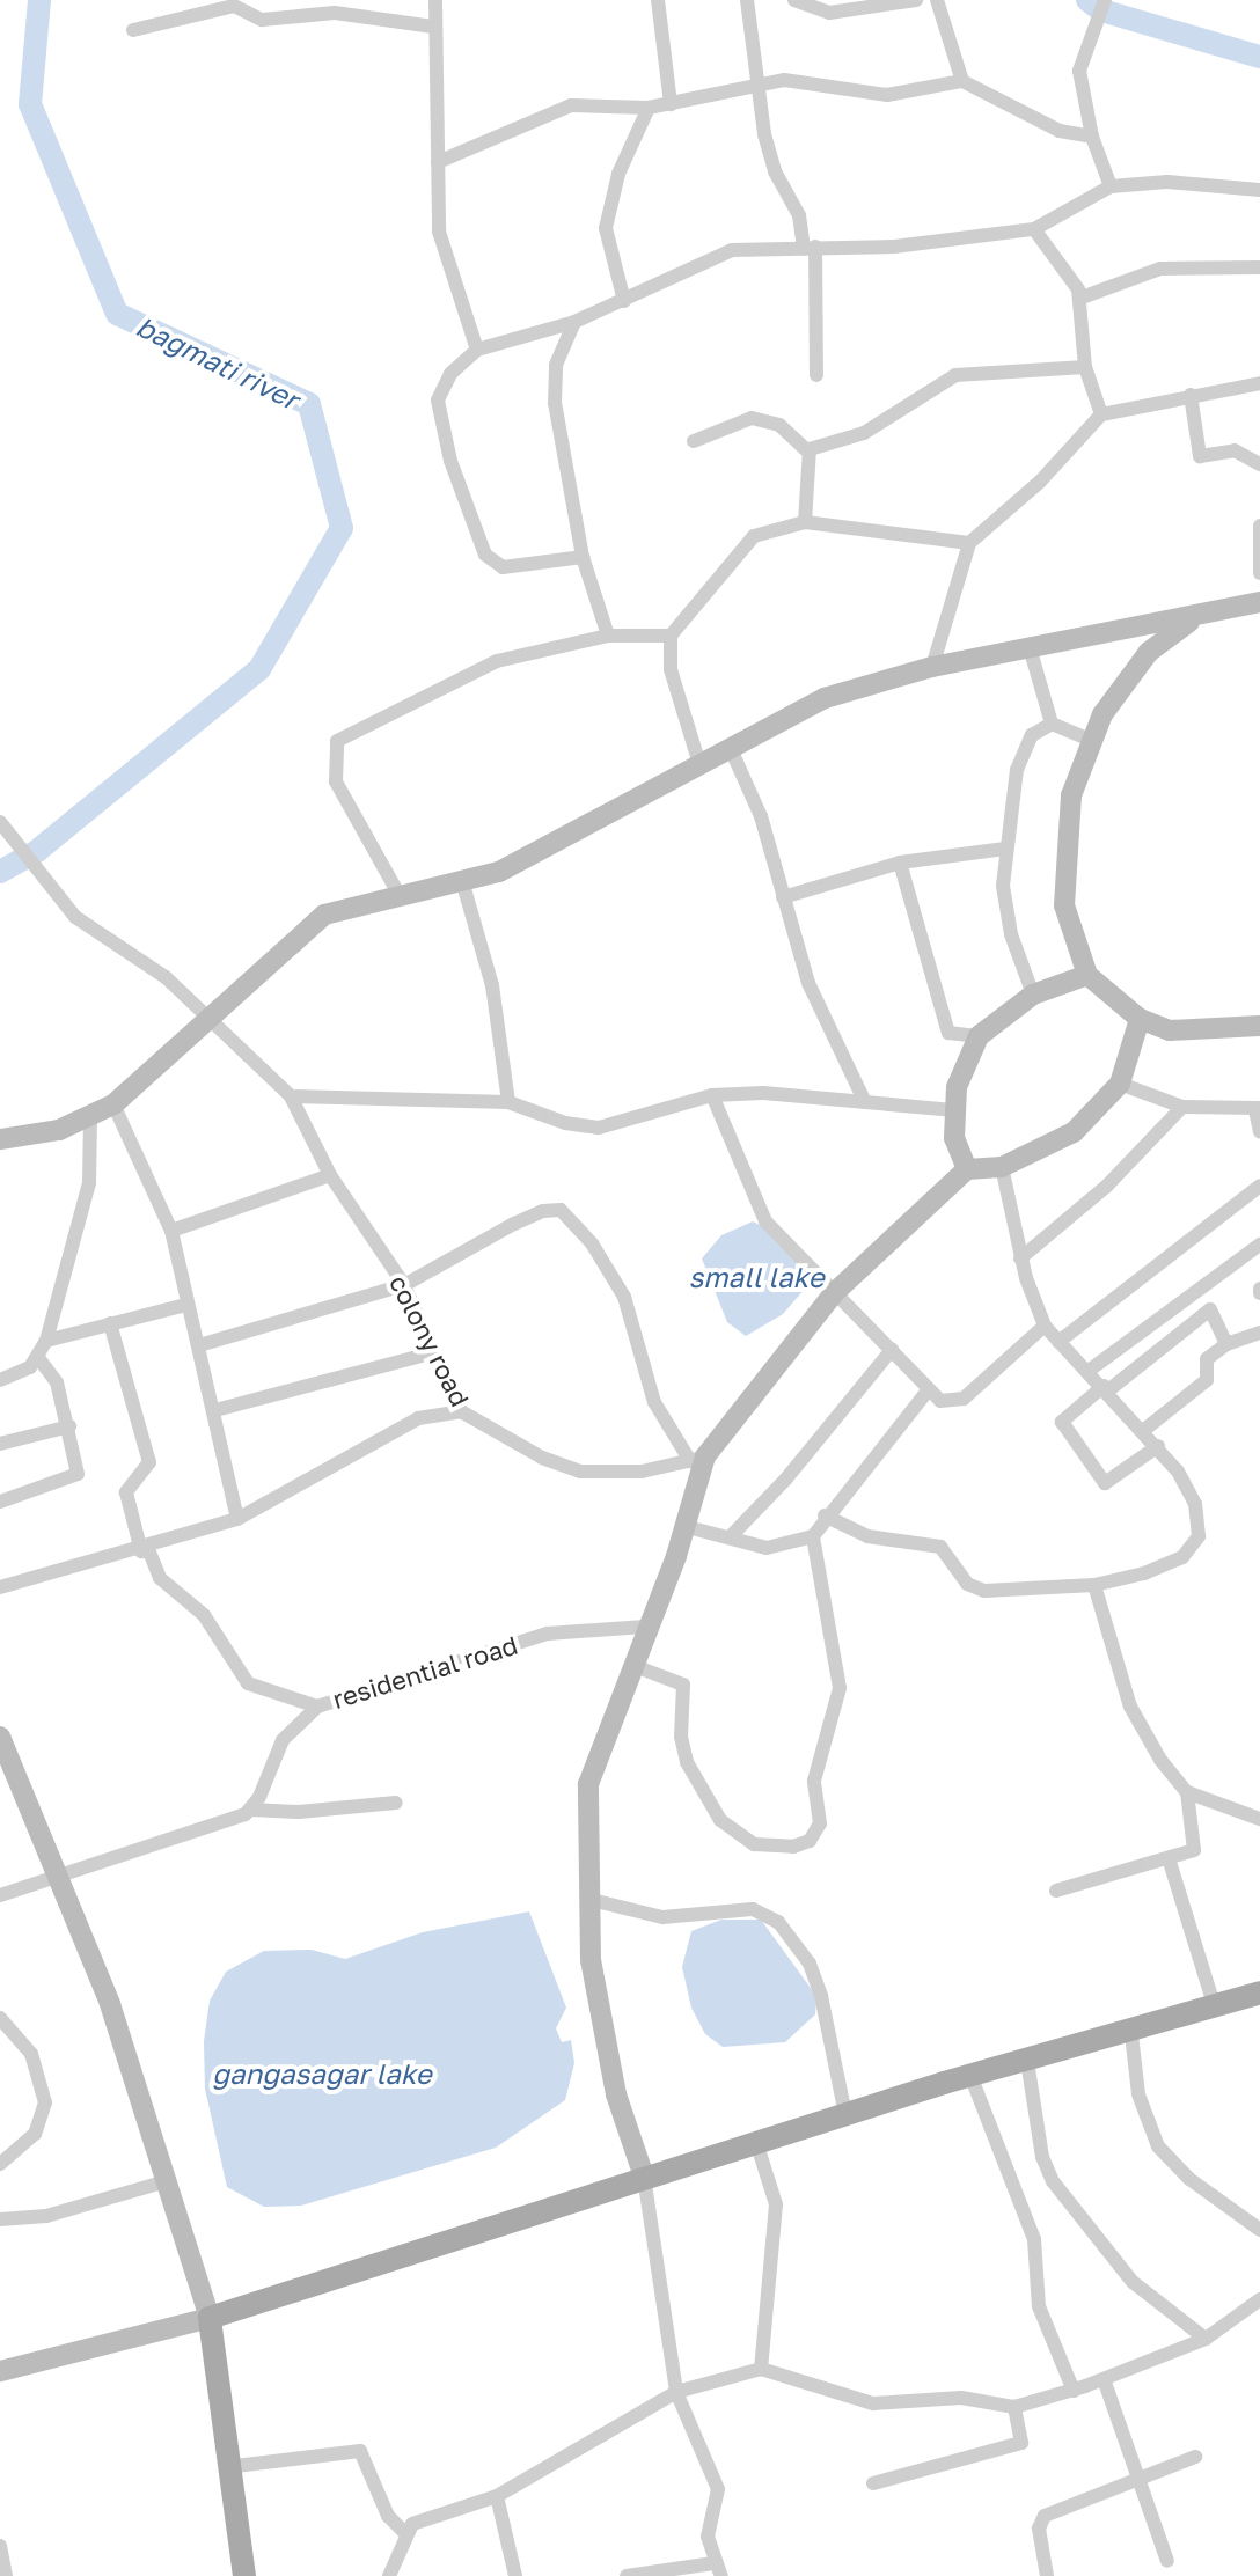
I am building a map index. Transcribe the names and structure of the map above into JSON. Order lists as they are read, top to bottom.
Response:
{
  "streets": {
    "street": ["colony road", "residential road"]
  },
  "water": ["bagmati river", "small lake", "gangasagar lake"]
}
